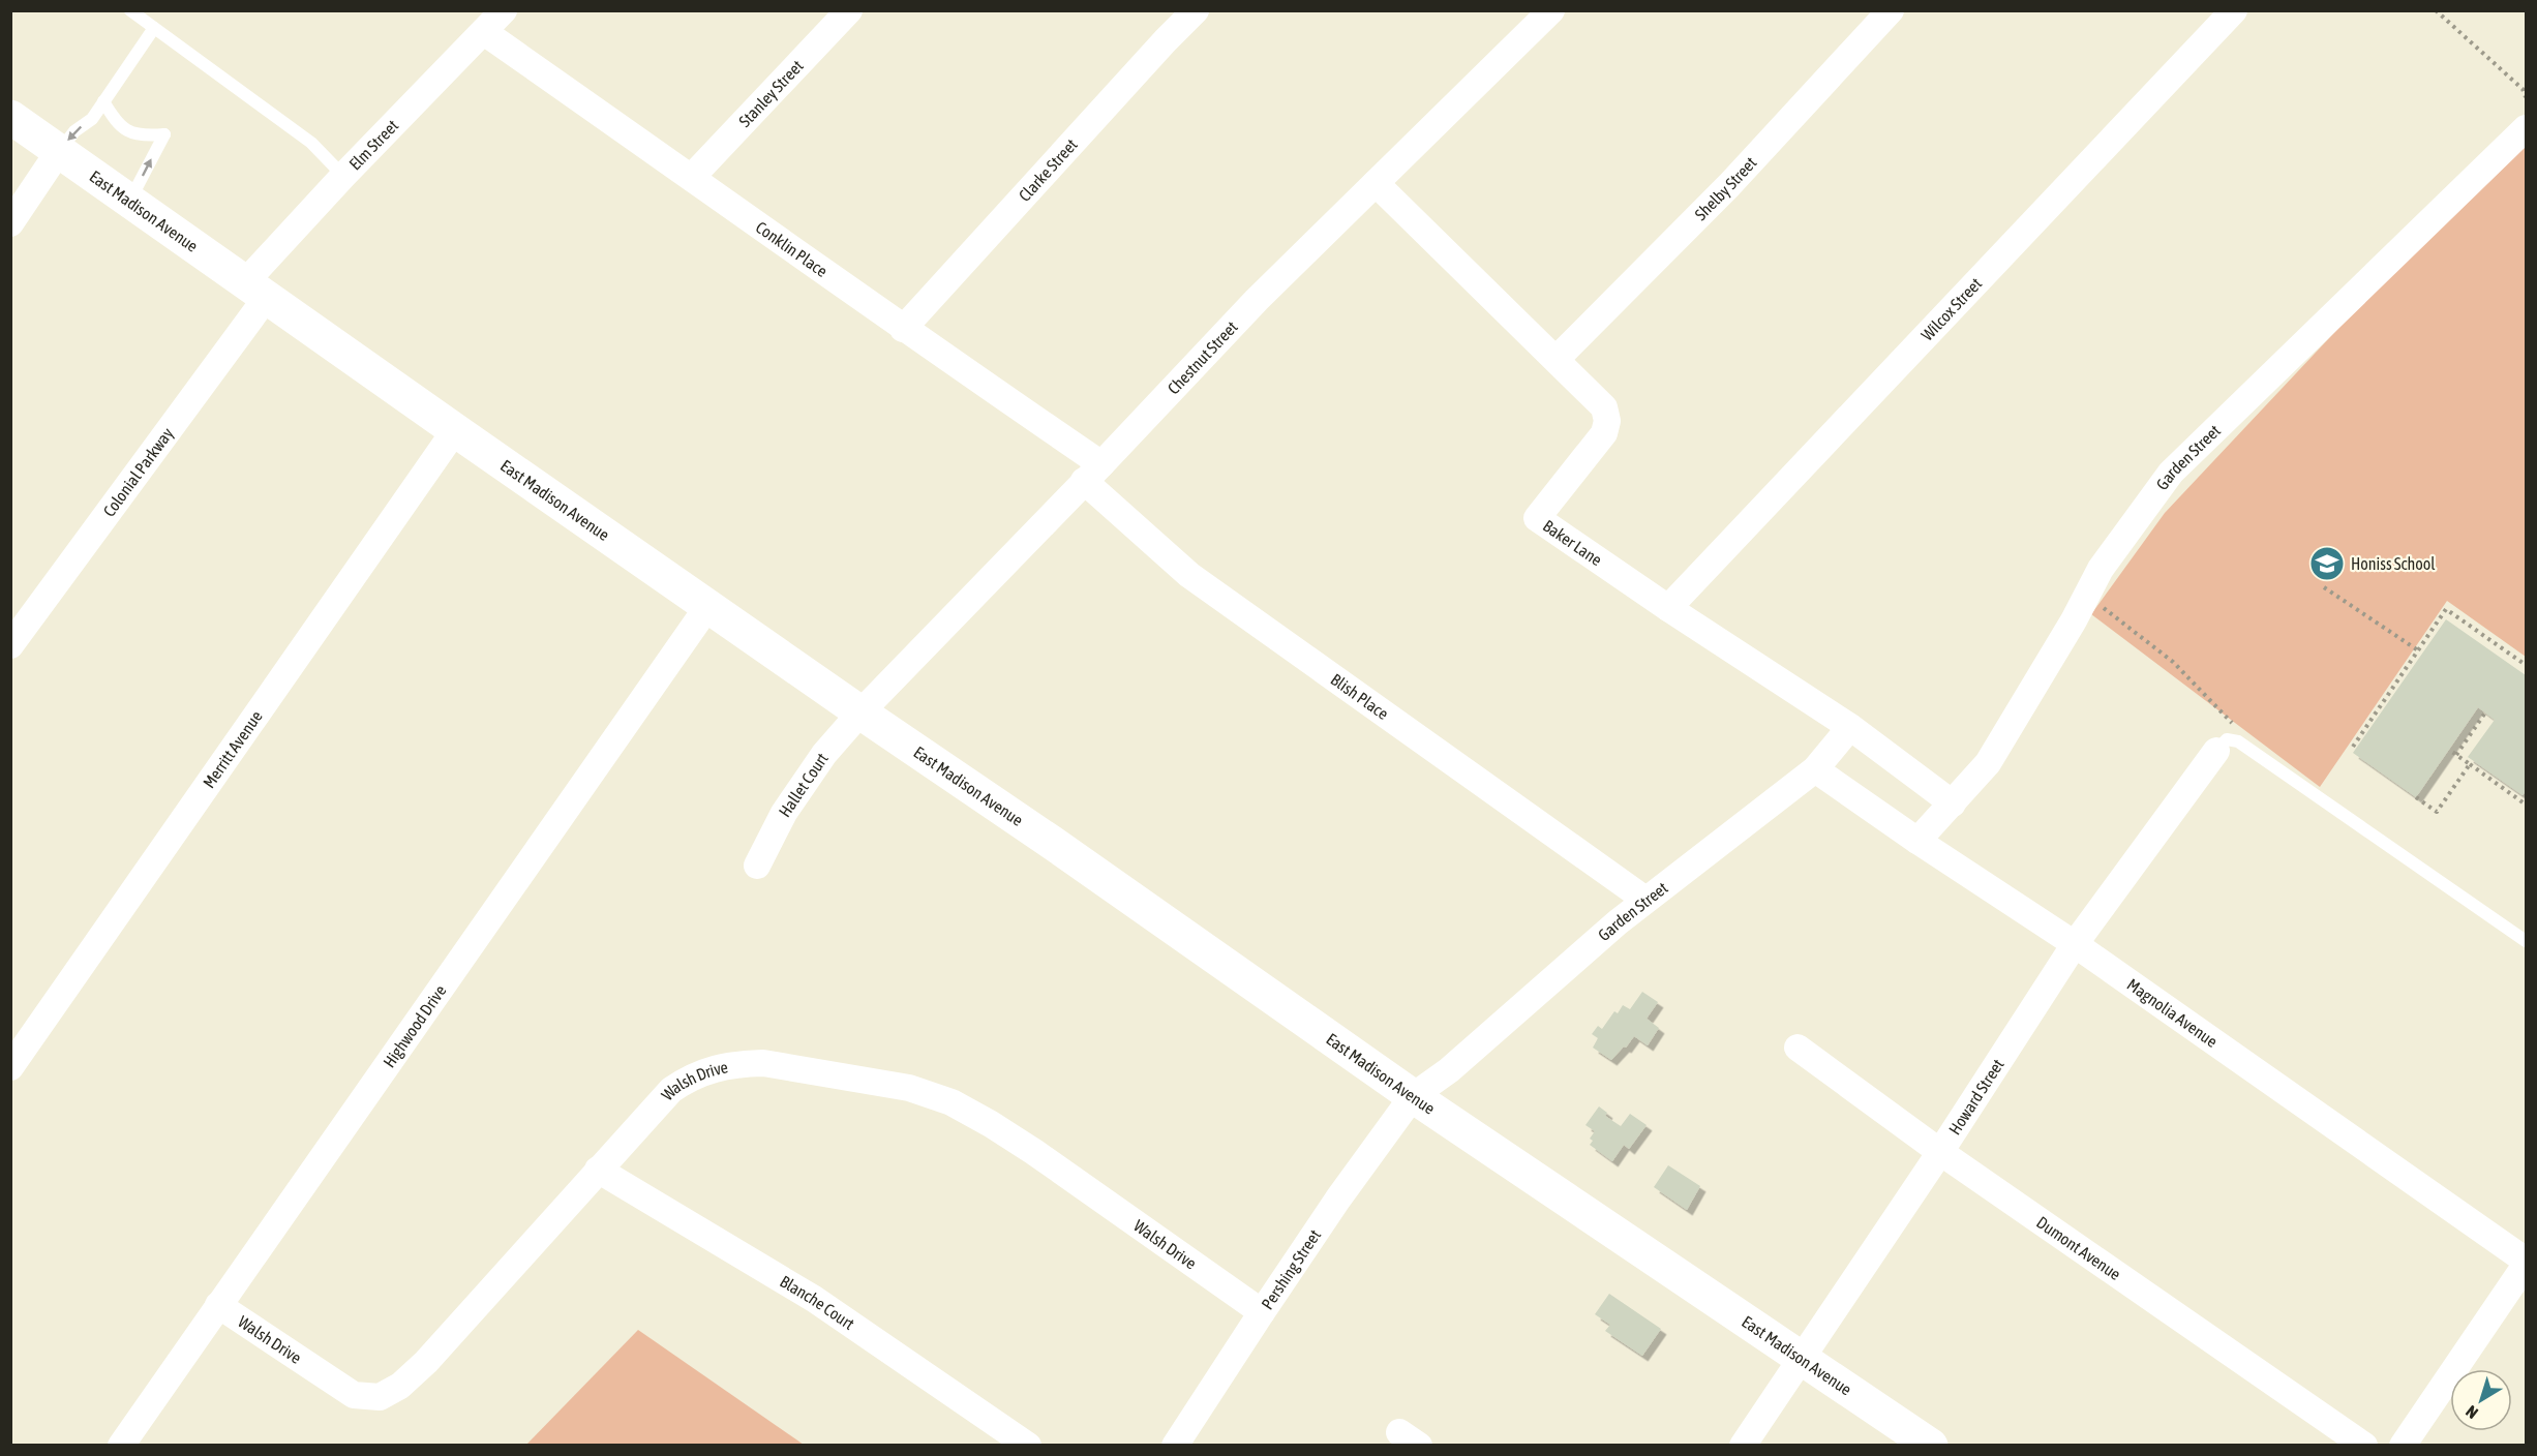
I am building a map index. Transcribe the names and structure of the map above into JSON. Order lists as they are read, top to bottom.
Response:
{
  "streets": {
    "main road": ["East Madison Avenue"],
    "street": [
      "Stanley Street",
      "Elm Street",
      "Clarke Street",
      "Shelby Street",
      "Conklin Place",
      "Wilcox Street",
      "Chestnut Street",
      "Garden Street",
      "Colonial Parkway",
      "Baker Lane",
      "Blish Place",
      "Merritt Avenue",
      "Hallet Court",
      "Magnolia Avenue",
      "Highwood Drive",
      "Walsh Drive",
      "Howard Street",
      "Dumont Avenue",
      "Pershing Street",
      "Blanche Court"
    ]
  },
  "crossings": [
    ["Stanley Street", "Conklin Place"],
    ["Elm Street", "East Madison Avenue"],
    ["Elm Street", "Conklin Place"],
    ["Elm Street", "Colonial Parkway"],
    ["Clarke Street", "Conklin Place"],
    ["Shelby Street", "Baker Lane"],
    ["East Madison Avenue", "Chestnut Street"],
    ["East Madison Avenue", "Garden Street"],
    ["East Madison Avenue", "Colonial Parkway"],
    ["East Madison Avenue", "Merritt Avenue"],
    ["East Madison Avenue", "Hallet Court"],
    ["East Madison Avenue", "Highwood Drive"],
    ["East Madison Avenue", "Howard Street"],
    ["East Madison Avenue", "Pershing Street"],
    ["Conklin Place", "Chestnut Street"],
    ["Conklin Place", "Blish Place"],
    ["Wilcox Street", "Baker Lane"],
    ["Chestnut Street", "Baker Lane"],
    ["Chestnut Street", "Blish Place"],
    ["Chestnut Street", "Hallet Court"],
    ["Garden Street", "Baker Lane"],
    ["Garden Street", "Blish Place"],
    ["Garden Street", "Magnolia Avenue"],
    ["Garden Street", "Pershing Street"],
    ["Magnolia Avenue", "Howard Street"],
    ["Highwood Drive", "Walsh Drive"],
    ["Walsh Drive", "Pershing Street"],
    ["Walsh Drive", "Blanche Court"],
    ["Howard Street", "Dumont Avenue"]
  ],
  "places": {
    "school or university": ["Honiss School"]
  },
  "north": "bottom left"
}
